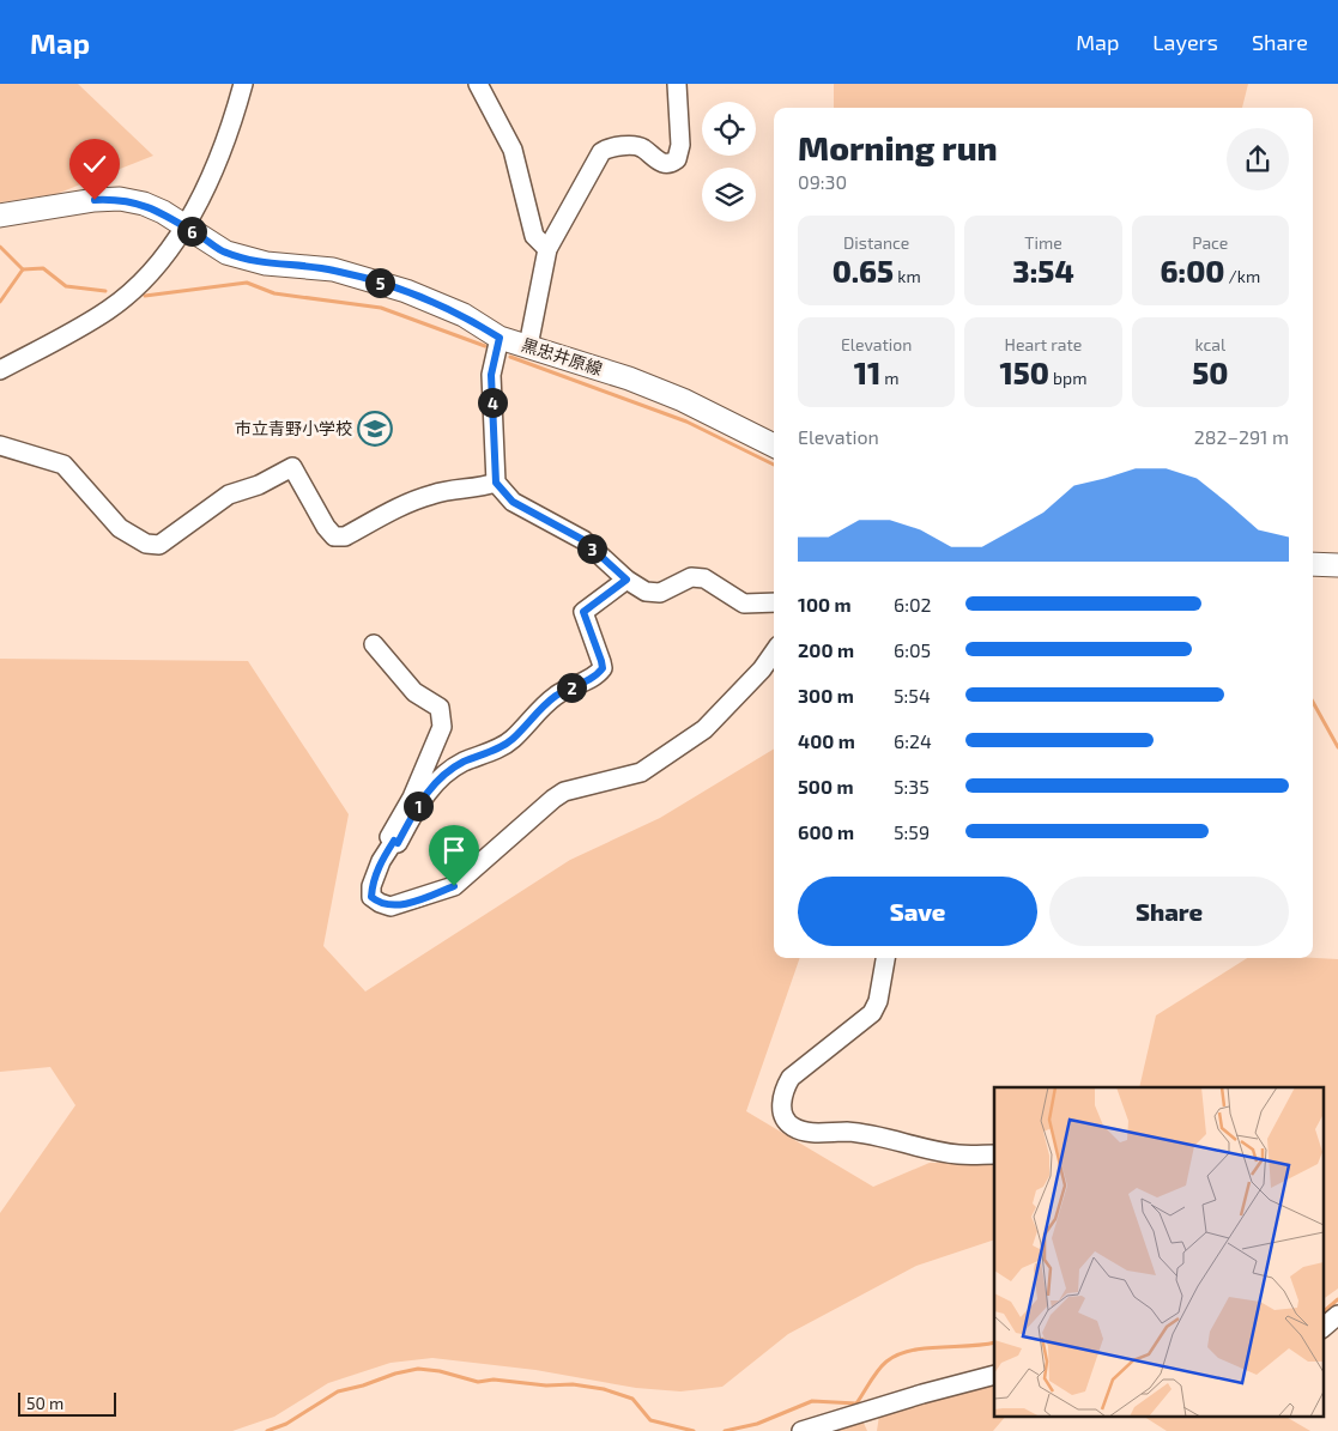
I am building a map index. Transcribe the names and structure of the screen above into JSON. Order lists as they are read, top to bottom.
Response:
{
  "streets": {
    "main road": ["黒忠井原線"]
  },
  "places": {
    "school or university": ["市立青野小学校"]
  },
  "scale_bar": "50 m",
  "page": {
    "header": "Map",
    "nav": ["Map", "Layers", "Share"],
    "heading": ["Morning run", "09:30"],
    "stats": [
      ["Distance", "0.65 km"],
      ["Time", "3:54"],
      ["Pace", "6:00 /km"],
      ["Elevation", "11 m"],
      ["Heart rate", "150 bpm"],
      ["kcal", "50"]
    ],
    "pins": [
      "6",
      "5",
      "4",
      "3",
      "2",
      "1"
    ],
    "chart": ["Elevation", "282–291 m"],
    "list": [
      {
        "name": "100 m",
        "note": "6:02"
      },
      {
        "name": "200 m",
        "note": "6:05"
      },
      {
        "name": "300 m",
        "note": "5:54"
      },
      {
        "name": "400 m",
        "note": "6:24"
      },
      {
        "name": "500 m",
        "note": "5:35"
      },
      {
        "name": "600 m",
        "note": "5:59"
      }
    ],
    "buttons": ["Save", "Share"],
    "scale": "50 m"
  }
}
